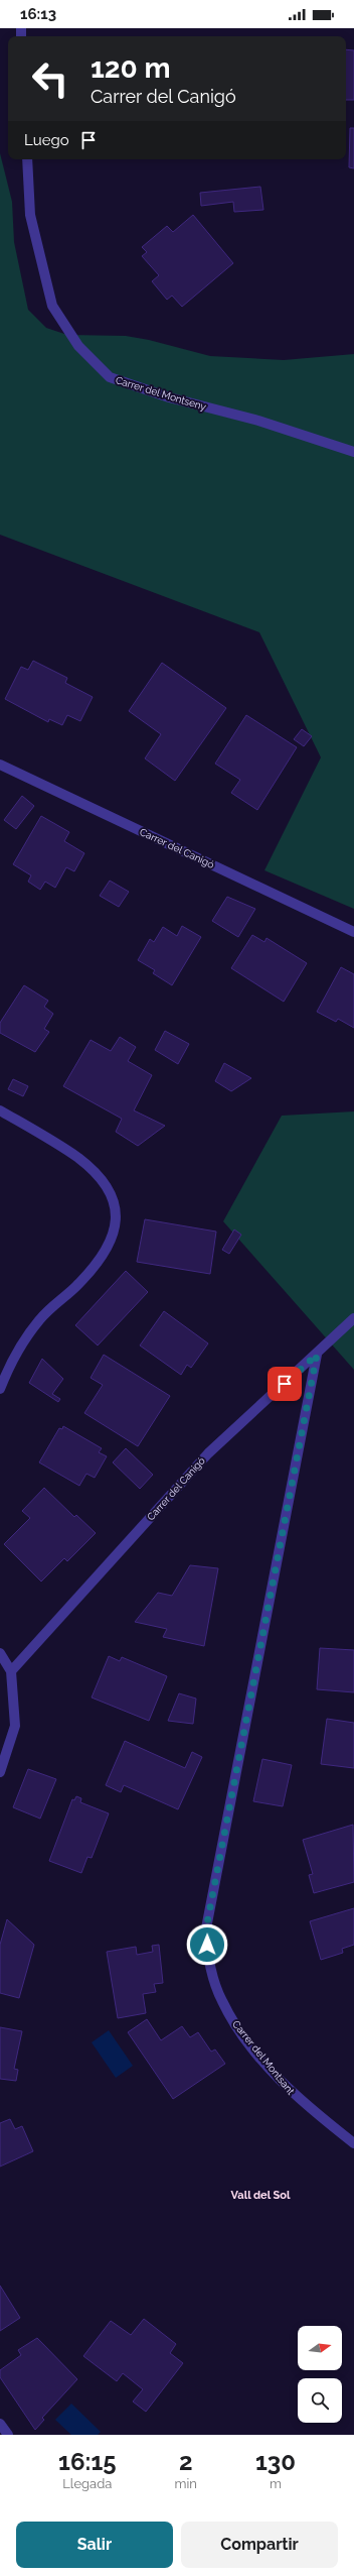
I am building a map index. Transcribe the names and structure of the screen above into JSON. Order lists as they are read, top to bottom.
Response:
{
  "streets": {
    "street": ["Carrer del Montseny", "Carrer del Canigó", "Carrer del Montsant"]
  },
  "crossings": [
    ["Carrer del Canigó", "Carrer del Montsant"]
  ],
  "districts": ["Vall del Sol"],
  "north": "right",
  "page": {
    "status": "16:13",
    "turn": ["120 m", "Carrer del Canigó"],
    "then": "Luego",
    "eta": [
      "16:15",
      "Llegada",
      "2",
      "min",
      "130",
      "m"
    ],
    "buttons": ["Salir", "Compartir"]
  }
}
